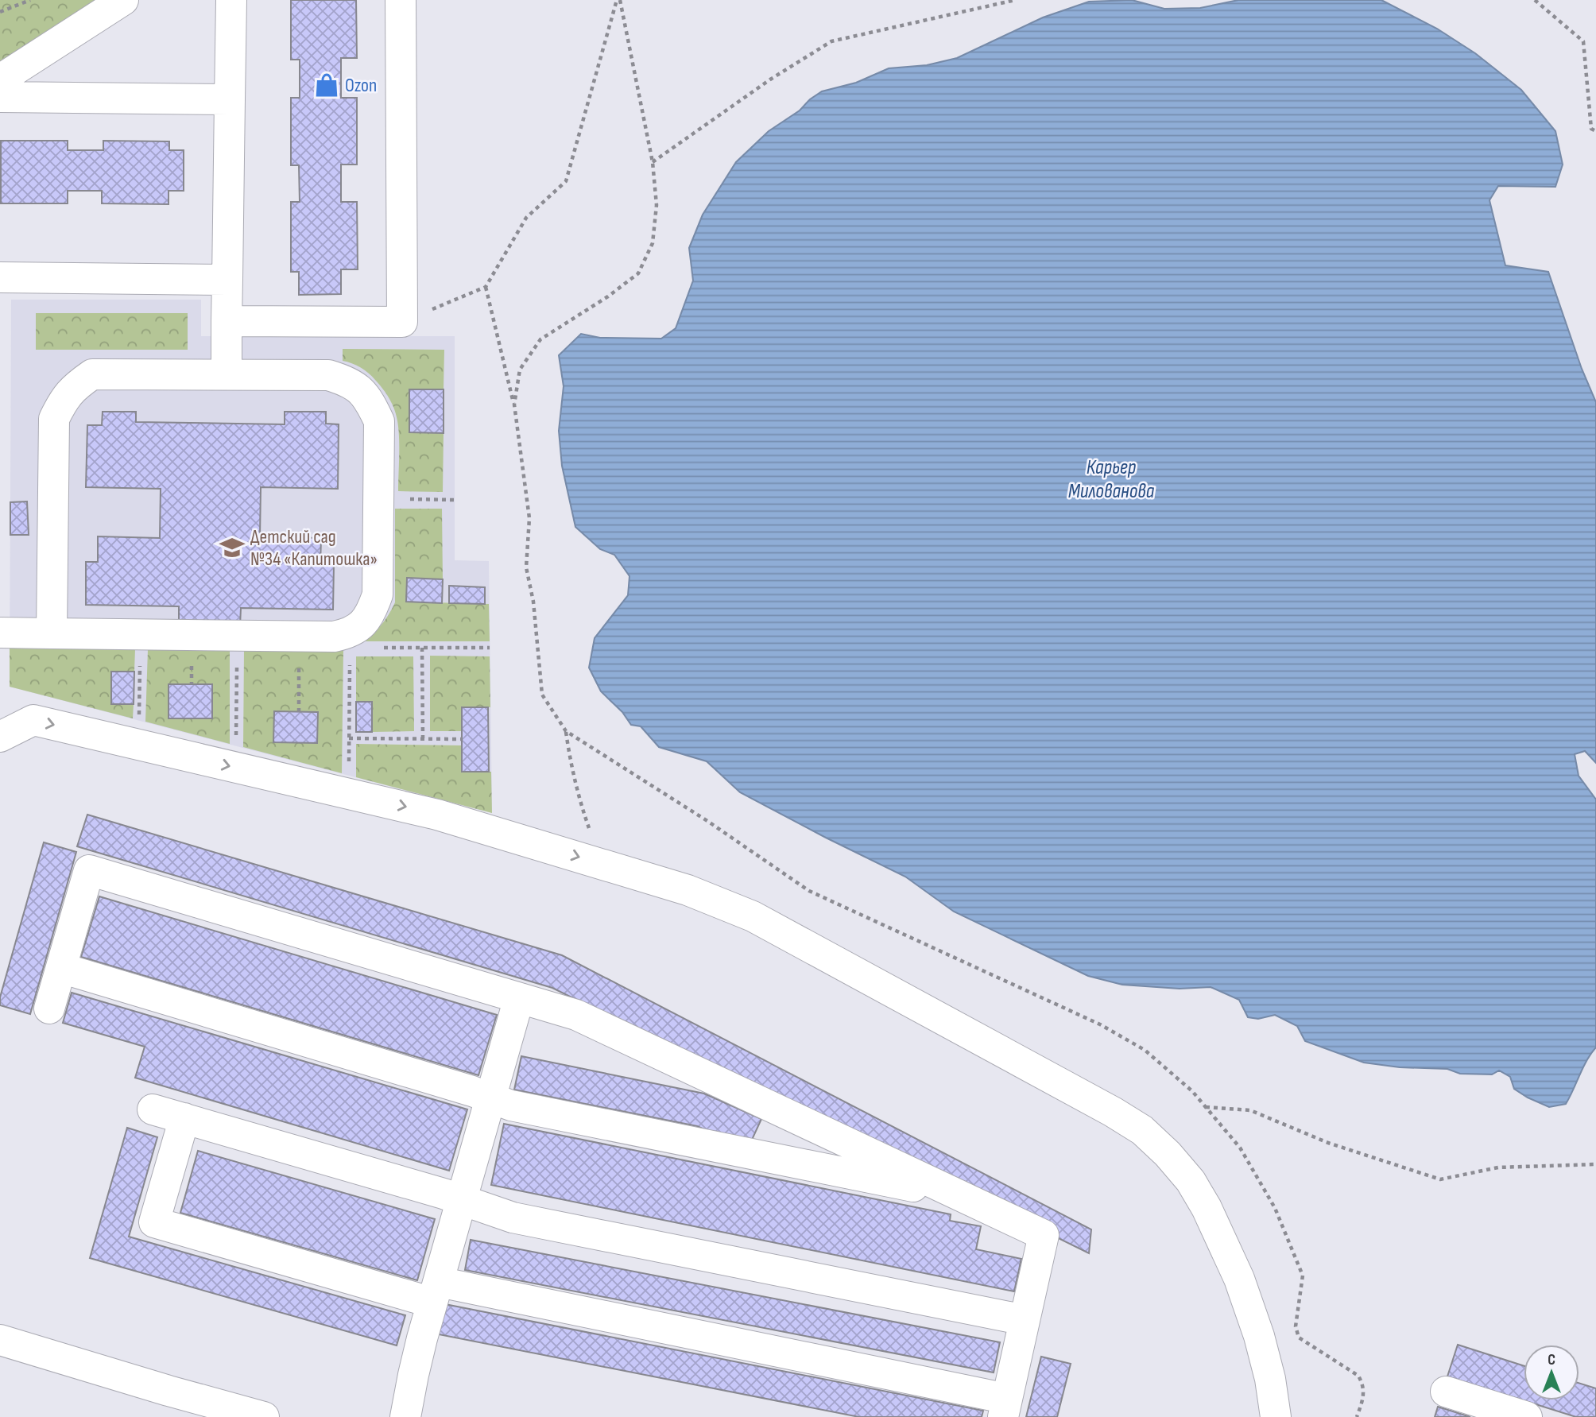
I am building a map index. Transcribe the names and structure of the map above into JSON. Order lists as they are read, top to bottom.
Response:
{
  "water": ["Карьер Милованова"],
  "places": {
    "shop": ["Ozon"],
    "school or university": ["Детский сад №34 «Капитошка»"]
  },
  "north": "top"
}
